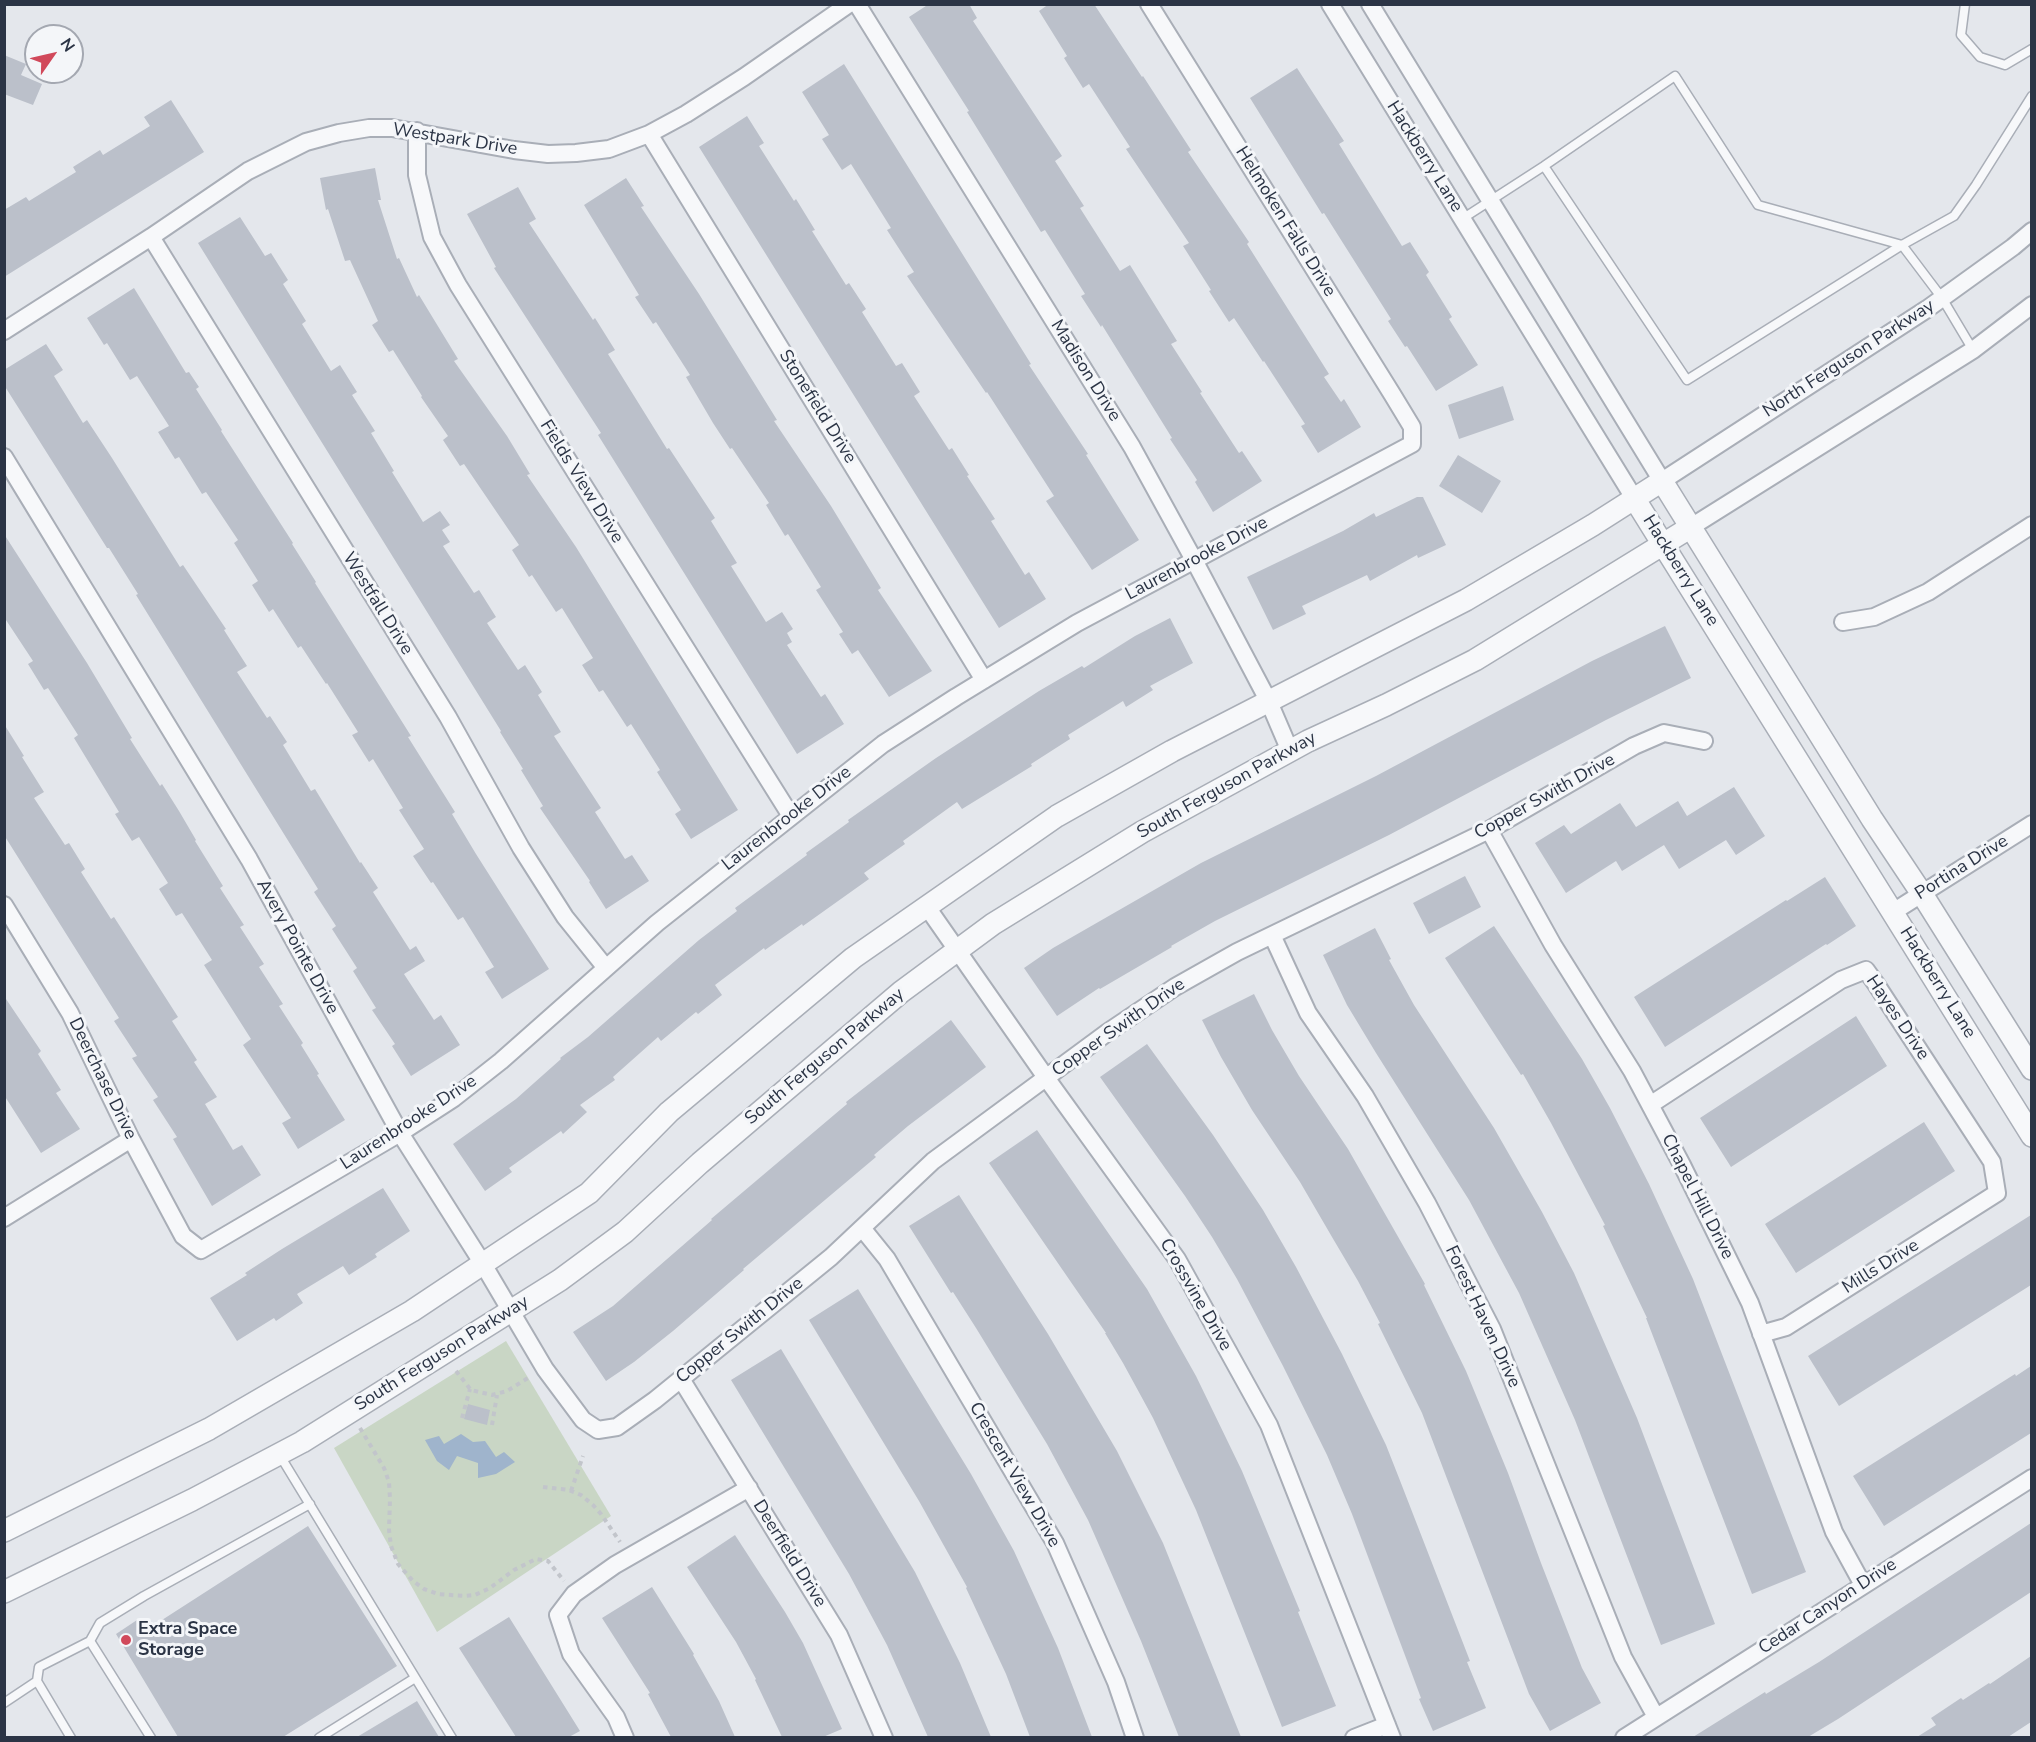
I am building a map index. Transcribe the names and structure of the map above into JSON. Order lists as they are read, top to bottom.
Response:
{
  "streets": {
    "street": [
      "Westpark Drive",
      "Hackberry Lane",
      "Helmoken Falls Drive",
      "North Ferguson Parkway",
      "Madison Drive",
      "Stonefield Drive",
      "Fields View Drive",
      "Laurenbrooke Drive",
      "Westfall Drive",
      "South Ferguson Parkway",
      "Copper Swith Drive",
      "Portina Drive",
      "Avery Pointe Drive",
      "Hayes Drive",
      "Deerchase Drive",
      "Chapel Hill Drive",
      "Mills Drive",
      "Crossvine Drive",
      "Forest Haven Drive",
      "Crescent View Drive",
      "Deerfield Drive",
      "Cedar Canyon Drive"
    ]
  },
  "crossings": [
    ["Westpark Drive", "Stonefield Drive"],
    ["Westpark Drive", "Fields View Drive"],
    ["Westpark Drive", "Westfall Drive"],
    ["Hackberry Lane", "North Ferguson Parkway"],
    ["Hackberry Lane", "South Ferguson Parkway"],
    ["Hackberry Lane", "Portina Drive"],
    ["Helmoken Falls Drive", "Laurenbrooke Drive"],
    ["Madison Drive", "Laurenbrooke Drive"],
    ["Madison Drive", "South Ferguson Parkway"],
    ["Stonefield Drive", "Laurenbrooke Drive"],
    ["Fields View Drive", "Laurenbrooke Drive"],
    ["Laurenbrooke Drive", "Westfall Drive"],
    ["Laurenbrooke Drive", "Avery Pointe Drive"],
    ["Laurenbrooke Drive", "Deerchase Drive"],
    ["South Ferguson Parkway", "Avery Pointe Drive"],
    ["South Ferguson Parkway", "Crossvine Drive"],
    ["Copper Swith Drive", "Avery Pointe Drive"],
    ["Copper Swith Drive", "Chapel Hill Drive"],
    ["Copper Swith Drive", "Crossvine Drive"],
    ["Copper Swith Drive", "Forest Haven Drive"],
    ["Copper Swith Drive", "Crescent View Drive"],
    ["Copper Swith Drive", "Deerfield Drive"],
    ["Hayes Drive", "Chapel Hill Drive"],
    ["Hayes Drive", "Mills Drive"],
    ["Chapel Hill Drive", "Mills Drive"],
    ["Chapel Hill Drive", "Cedar Canyon Drive"],
    ["Forest Haven Drive", "Cedar Canyon Drive"]
  ],
  "places": ["Extra Space Storage"],
  "north": "top right"
}
